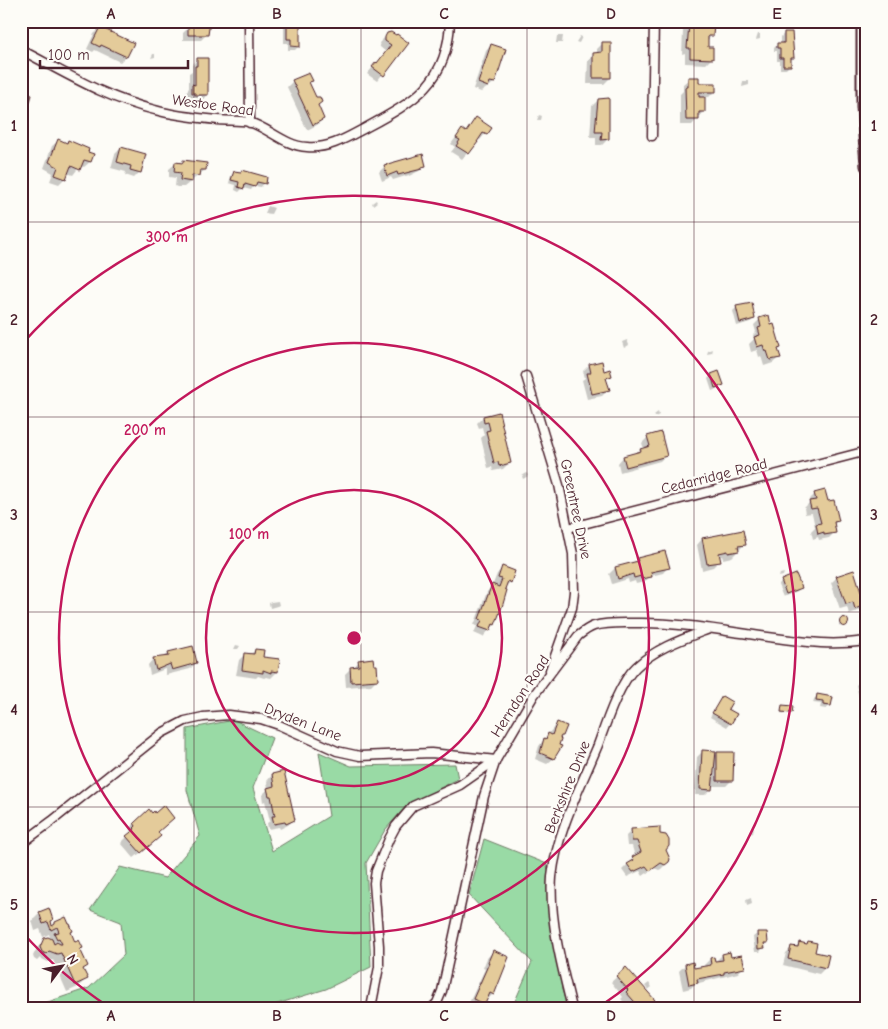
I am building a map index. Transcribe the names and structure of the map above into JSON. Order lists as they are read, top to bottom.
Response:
{
  "streets": {
    "street": [
      "Westoe Road",
      "Cedarridge Road",
      "Greentree Drive",
      "Herndon Road",
      "Dryden Lane",
      "Berkshire Drive"
    ]
  },
  "crossings": [
    ["Cedarridge Road", "Greentree Drive"],
    ["Greentree Drive", "Herndon Road"],
    ["Herndon Road", "Dryden Lane"],
    ["Herndon Road", "Berkshire Drive"]
  ],
  "scale_bar": "100 m",
  "north": "top right",
  "grid": {
    "columns": [
      "A",
      "B",
      "C",
      "D",
      "E"
    ],
    "rows": [
      "1",
      "2",
      "3",
      "4",
      "5"
    ]
  },
  "rings": ["300 m", "200 m", "100 m"]
}
